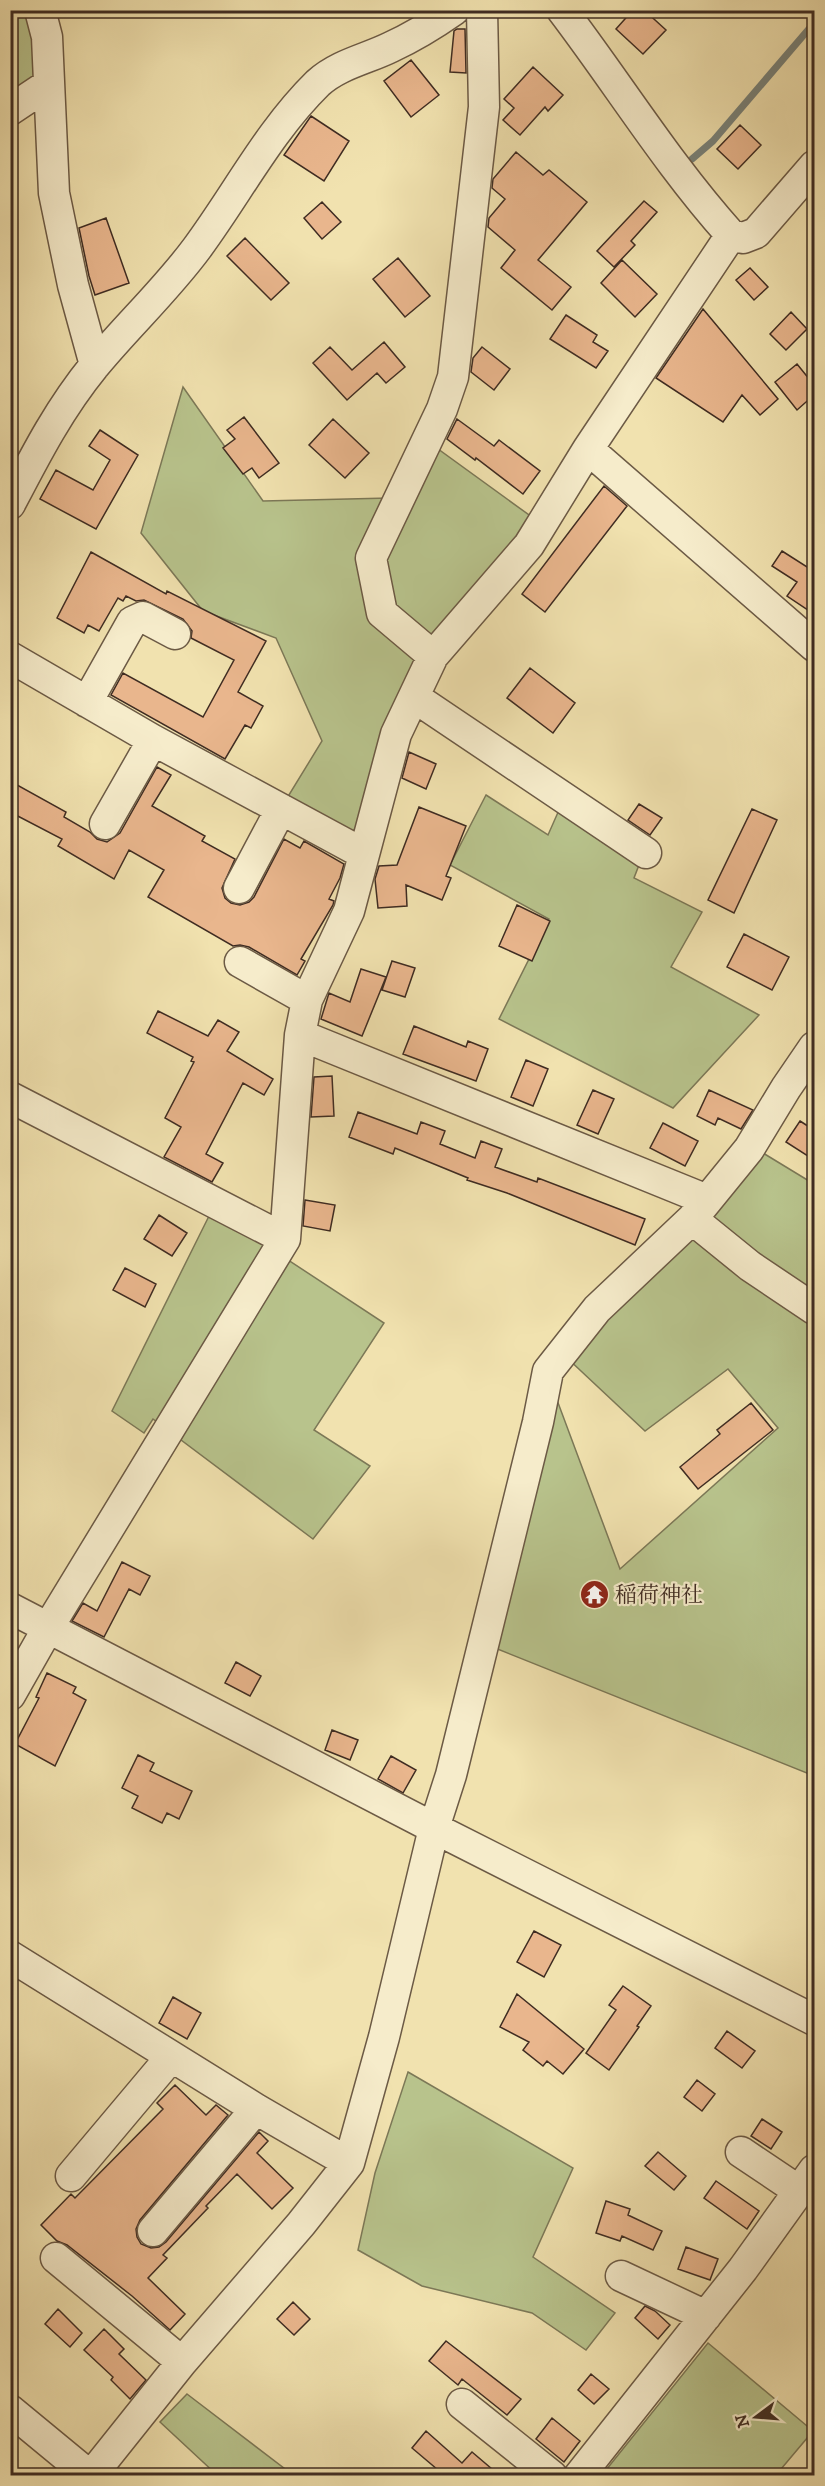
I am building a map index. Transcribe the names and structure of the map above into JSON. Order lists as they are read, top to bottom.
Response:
{
  "places": {
    "temple": ["稲荷神社"]
  },
  "north": "left"
}
